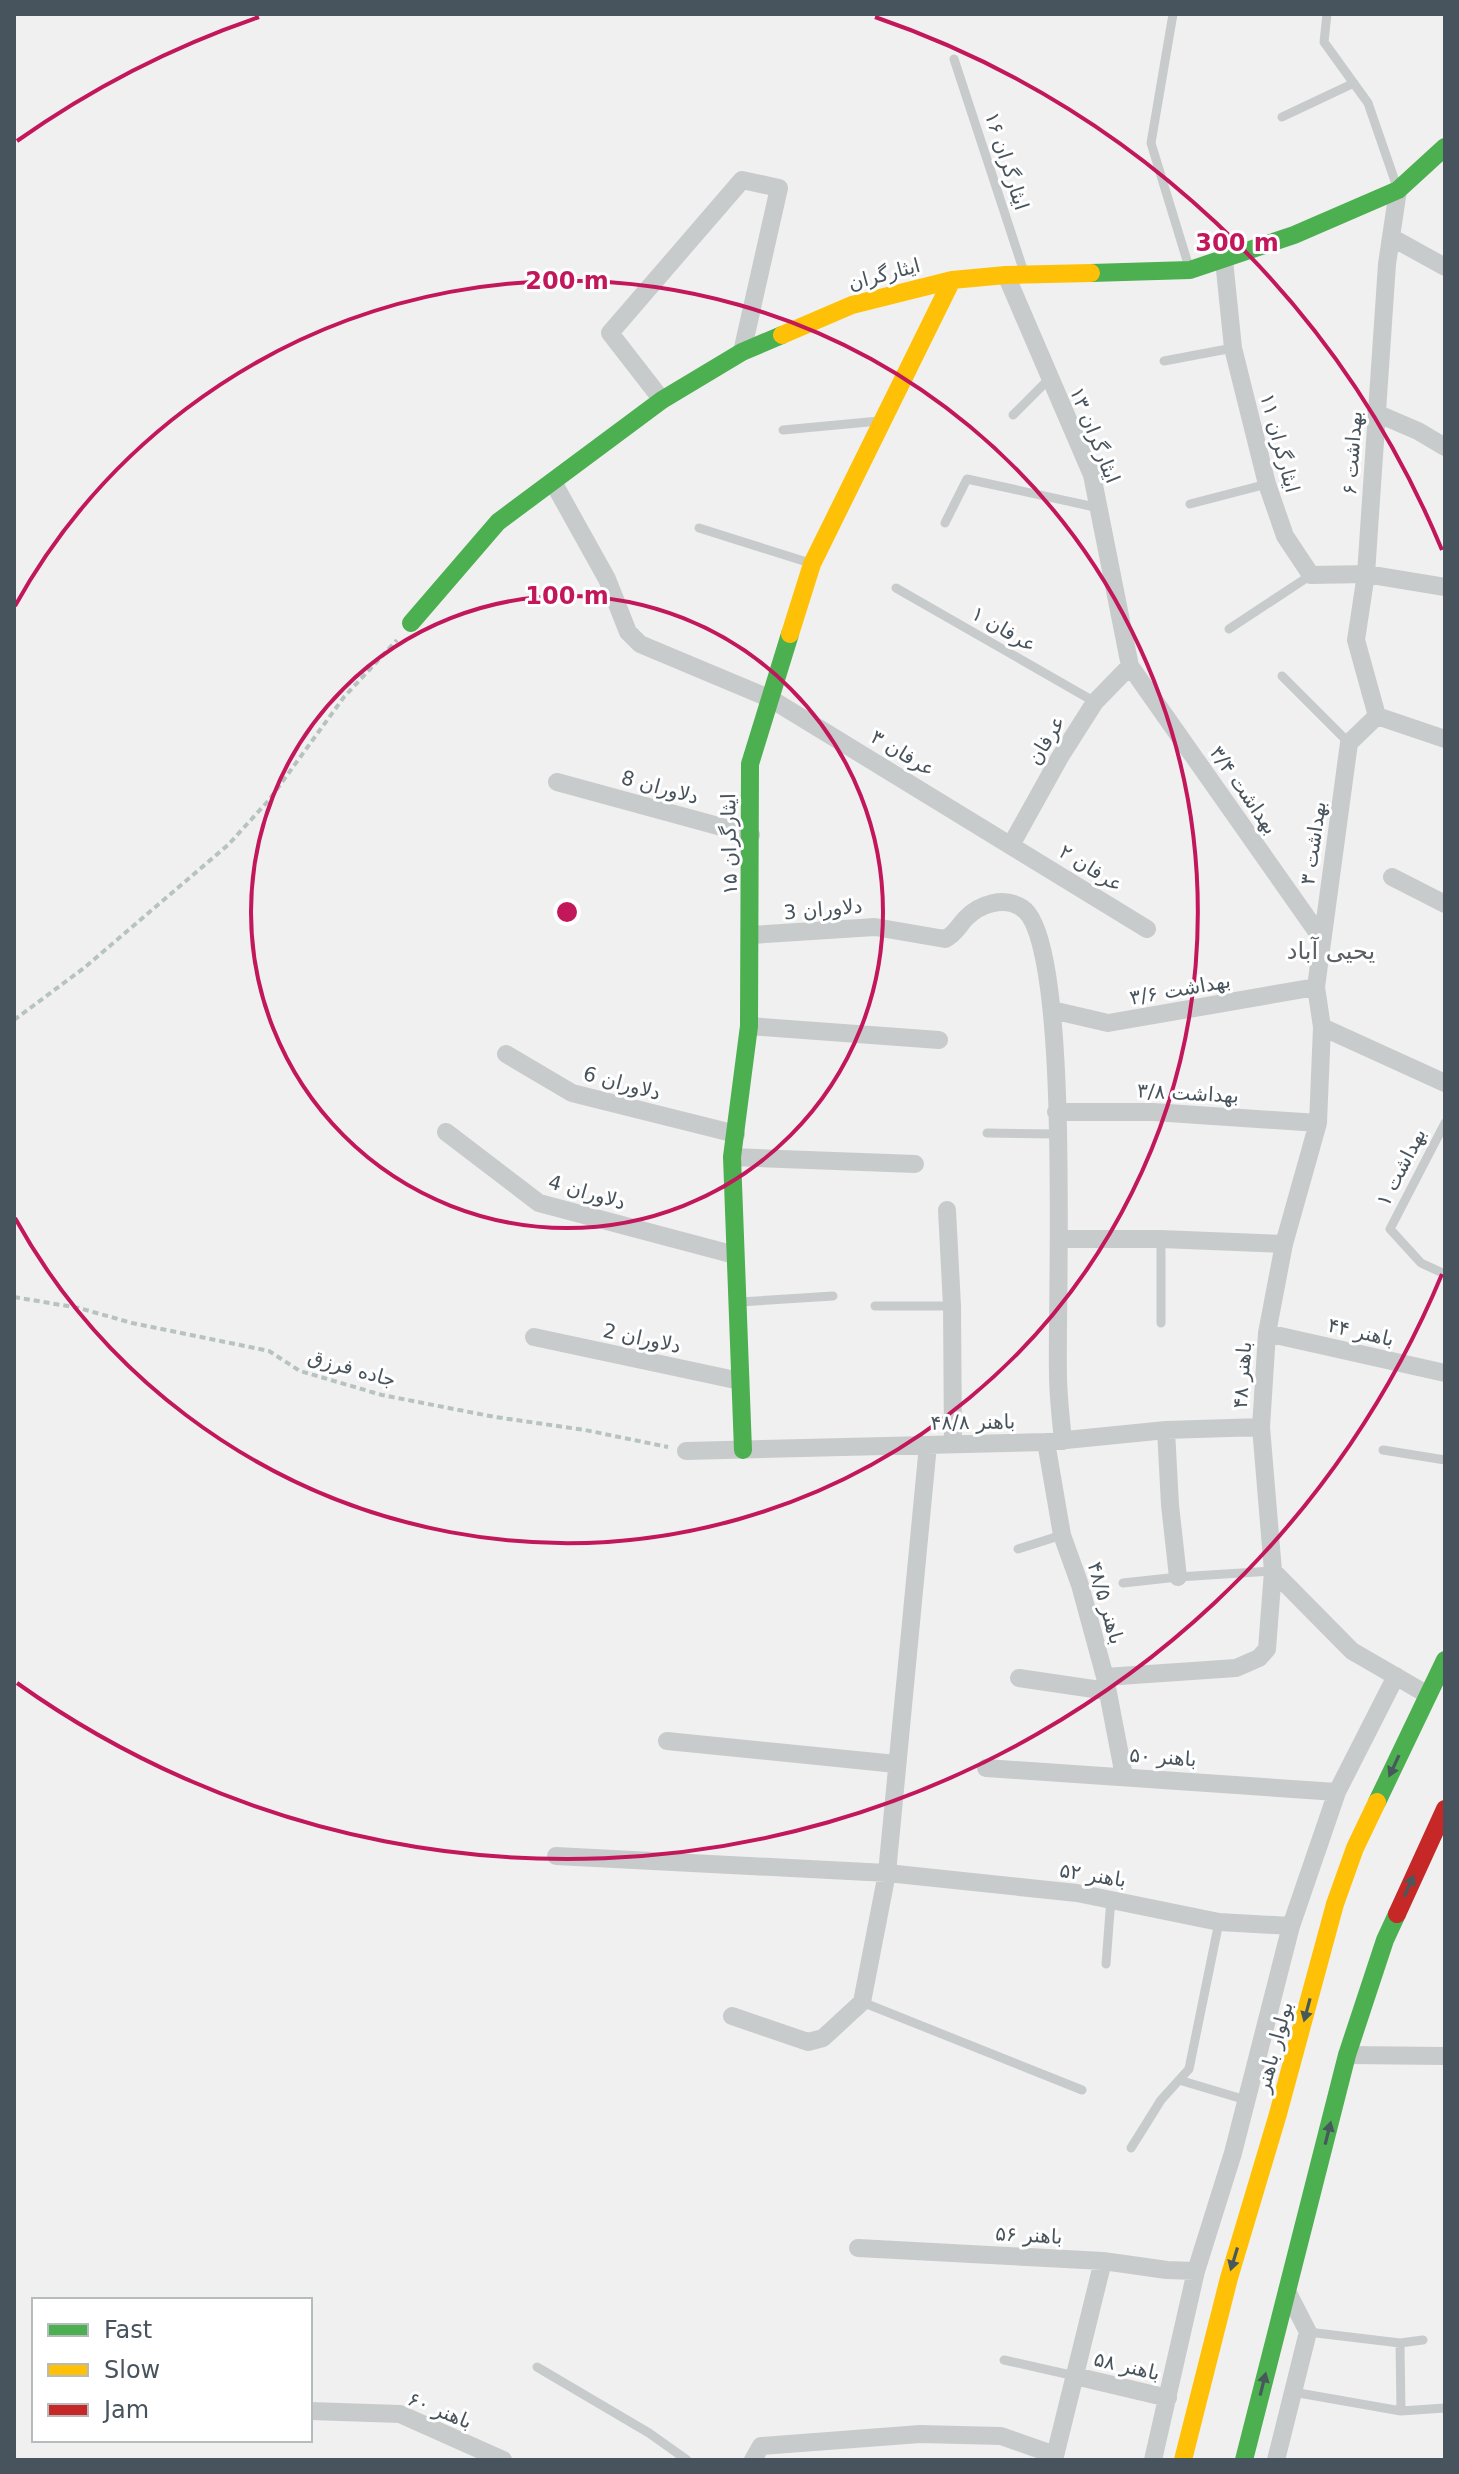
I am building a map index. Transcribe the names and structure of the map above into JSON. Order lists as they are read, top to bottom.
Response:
{
  "streets": {
    "street": [
      "ایثارگران",
      "ایثارگران ۱۳",
      "ایثارگران ۱۱",
      "بهداشت ۶",
      "عرفان",
      "عرفان ۳",
      "دلاوران 8",
      "بهداشت ۳/۴",
      "بهداشت ۳",
      "ایثارگران ۱۵",
      "عرفان ۲",
      "دلاوران 3",
      "بهداشت ۳/۶",
      "دلاوران 6",
      "بهداشت ۳/۸",
      "دلاوران 4",
      "باهنر ۴۴",
      "دلاوران 2",
      "باهنر ۴۸",
      "باهنر ۴۸/۸",
      "باهنر ۴۸/۵",
      "باهنر ۵۰",
      "باهنر ۵۲",
      "بولوار باهنر",
      "باهنر ۵۶",
      "باهنر ۵۸",
      "باهنر ۶۰"
    ],
    "lane": ["ایثارگران ۱۶", "عرفان ۱", "بهداشت ۱"],
    "path": ["جاده فرزق"]
  },
  "crossings": [
    ["ایثارگران ۱۶", "ایثارگران"],
    ["ایثارگران", "ایثارگران ۱۳"],
    ["ایثارگران", "ایثارگران ۱۱"],
    ["ایثارگران", "بهداشت ۶"],
    ["ایثارگران", "عرفان ۳"],
    ["ایثارگران", "ایثارگران ۱۵"],
    ["ایثارگران ۱۳", "عرفان"],
    ["ایثارگران ۱۳", "بهداشت ۳/۴"],
    ["عرفان ۱", "عرفان"],
    ["عرفان", "عرفان ۳"],
    ["عرفان", "بهداشت ۳/۴"],
    ["عرفان", "عرفان ۲"],
    ["عرفان ۳", "ایثارگران ۱۵"],
    ["عرفان ۳", "عرفان ۲"],
    ["دلاوران 8", "ایثارگران ۱۵"],
    ["بهداشت ۳/۴", "بهداشت ۳"],
    ["بهداشت ۳", "بهداشت ۳/۶"],
    ["بهداشت ۳", "باهنر ۴۸"],
    ["ایثارگران ۱۵", "دلاوران 3"],
    ["ایثارگران ۱۵", "دلاوران 6"],
    ["ایثارگران ۱۵", "دلاوران 4"],
    ["ایثارگران ۱۵", "دلاوران 2"],
    ["ایثارگران ۱۵", "باهنر ۴۸/۸"],
    ["دلاوران 3", "باهنر ۴۸/۵"],
    ["بهداشت ۳/۶", "باهنر ۴۸"],
    ["بهداشت ۳/۶", "باهنر ۴۸/۵"],
    ["بهداشت ۳/۸", "باهنر ۴۸"],
    ["بهداشت ۳/۸", "باهنر ۴۸/۵"],
    ["باهنر ۴۴", "باهنر ۴۸"],
    ["جاده فرزق", "باهنر ۴۸/۸"],
    ["باهنر ۴۸", "باهنر ۴۸/۸"],
    ["باهنر ۴۸", "باهنر ۴۸/۵"],
    ["باهنر ۴۸/۸", "باهنر ۴۸/۵"],
    ["باهنر ۴۸/۵", "باهنر ۵۰"]
  ],
  "districts": ["یحیی آباد"],
  "legend": ["Fast", "Slow", "Jam"],
  "rings": ["300 m", "200 m", "100 m"]
}
